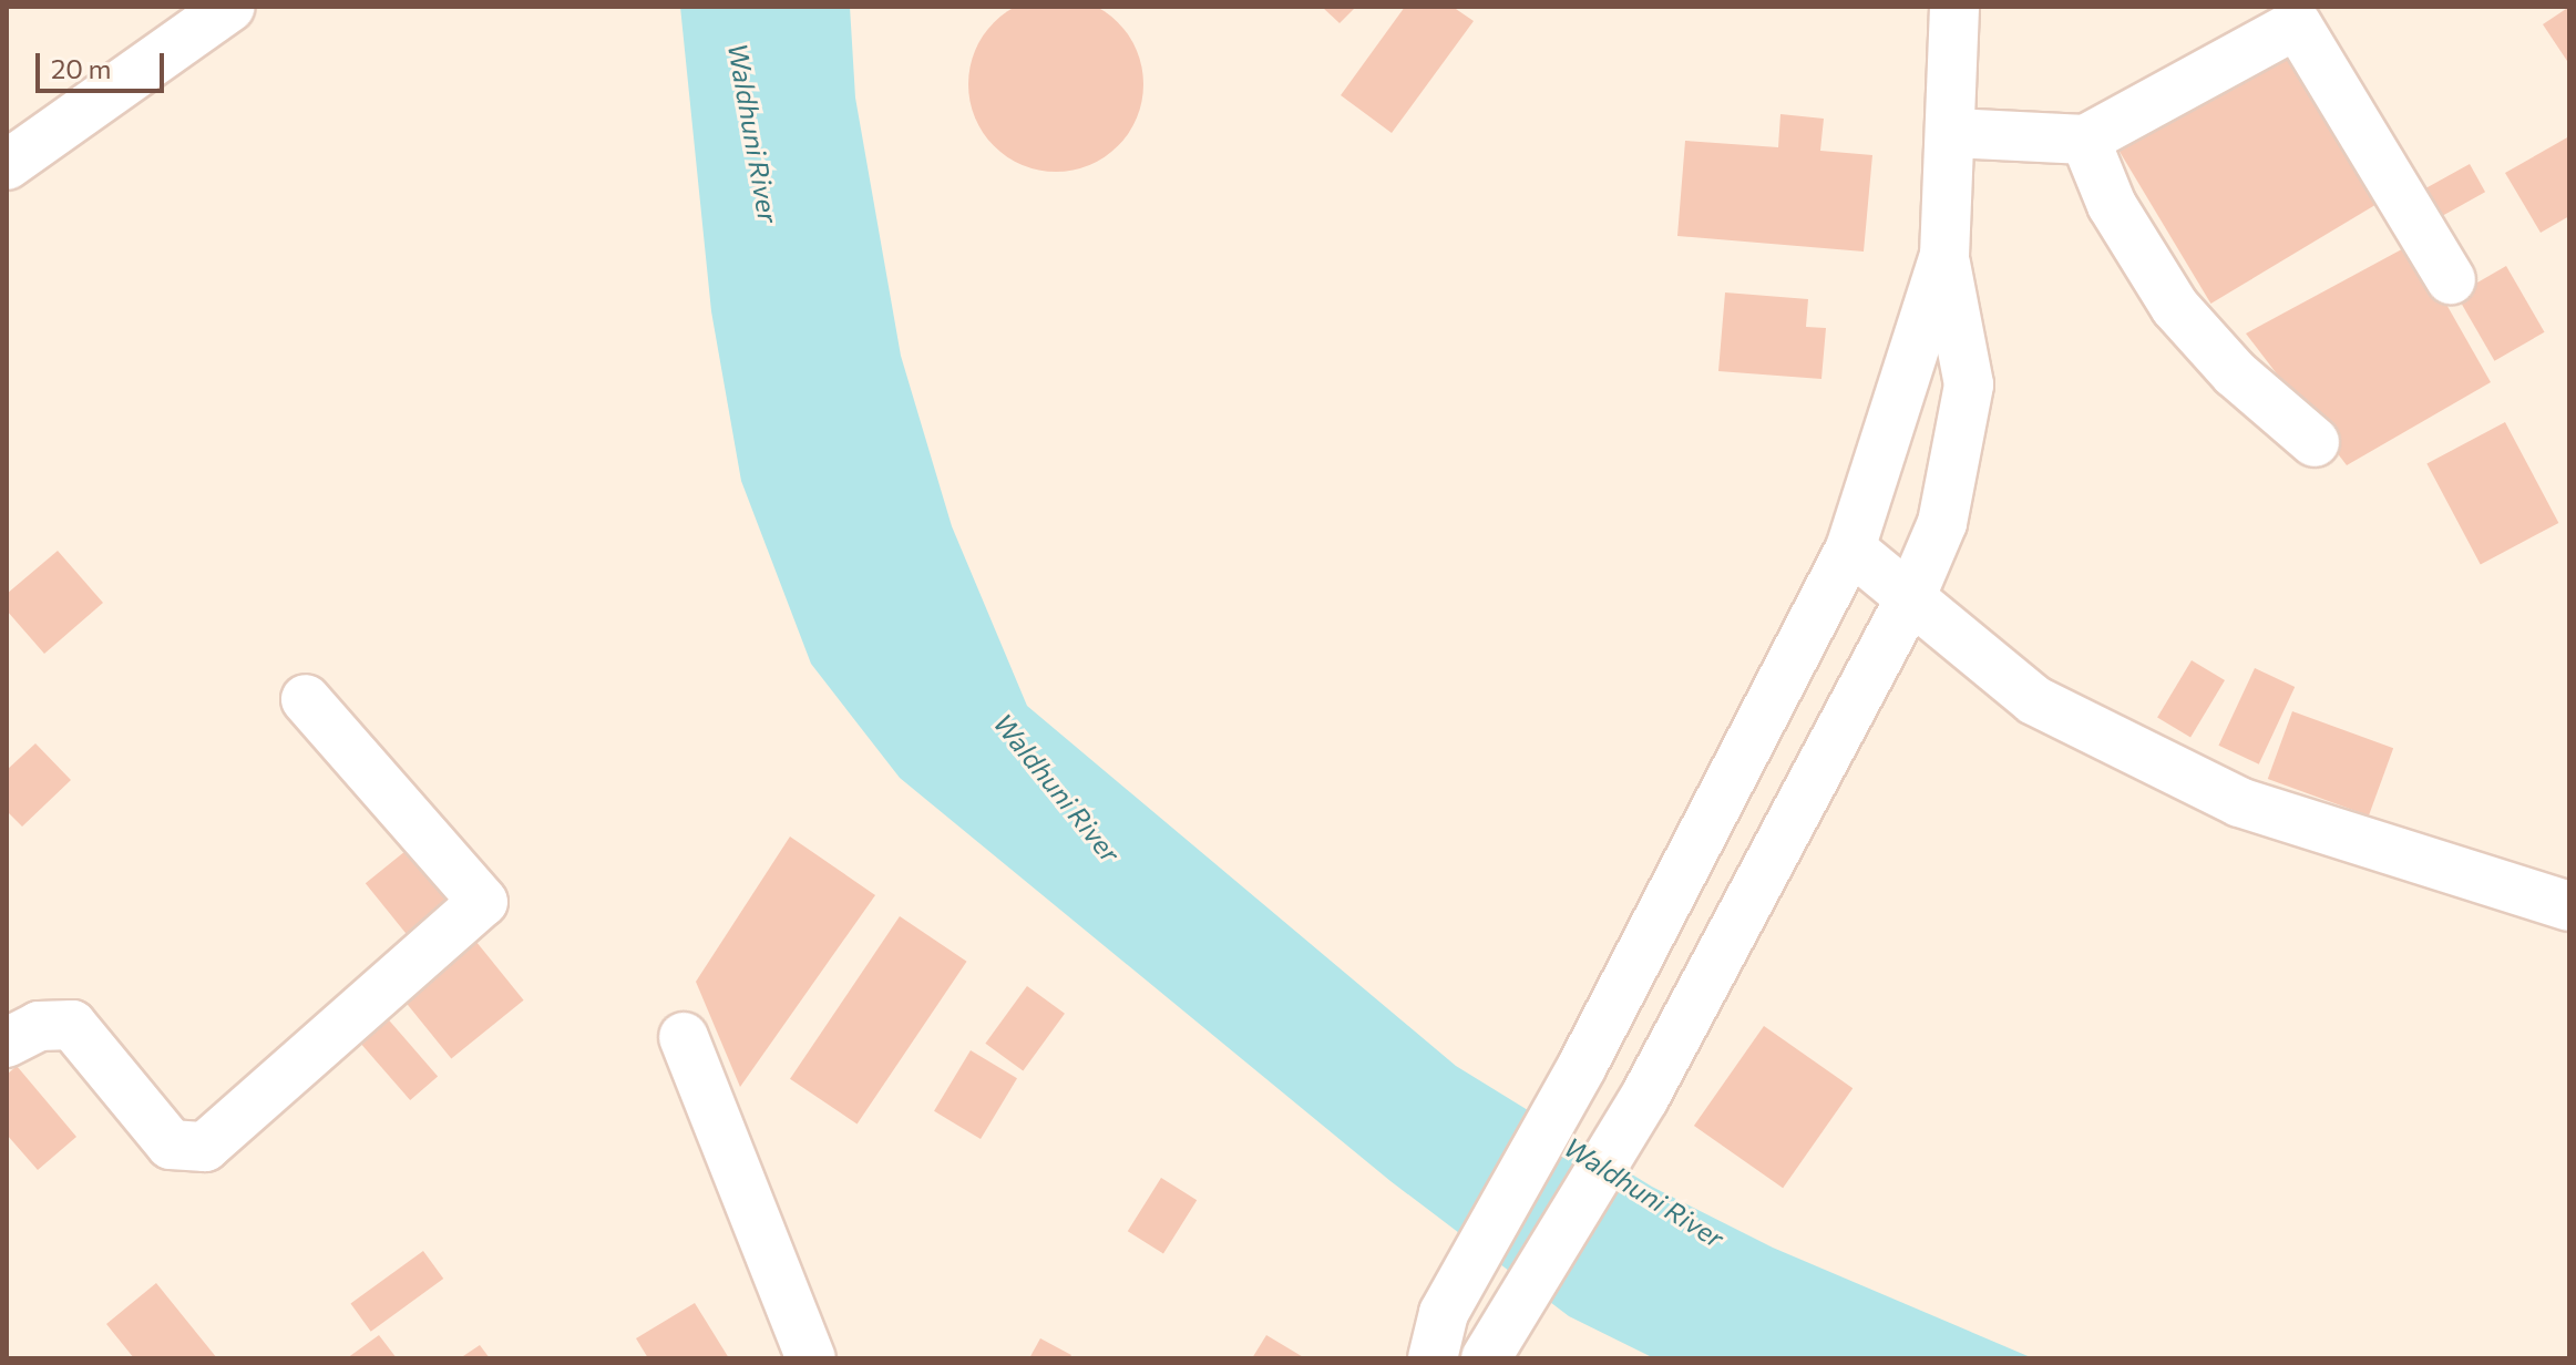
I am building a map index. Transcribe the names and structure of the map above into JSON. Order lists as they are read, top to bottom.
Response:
{
  "water": ["Waldhuni River"],
  "scale_bar": "20 m"
}
